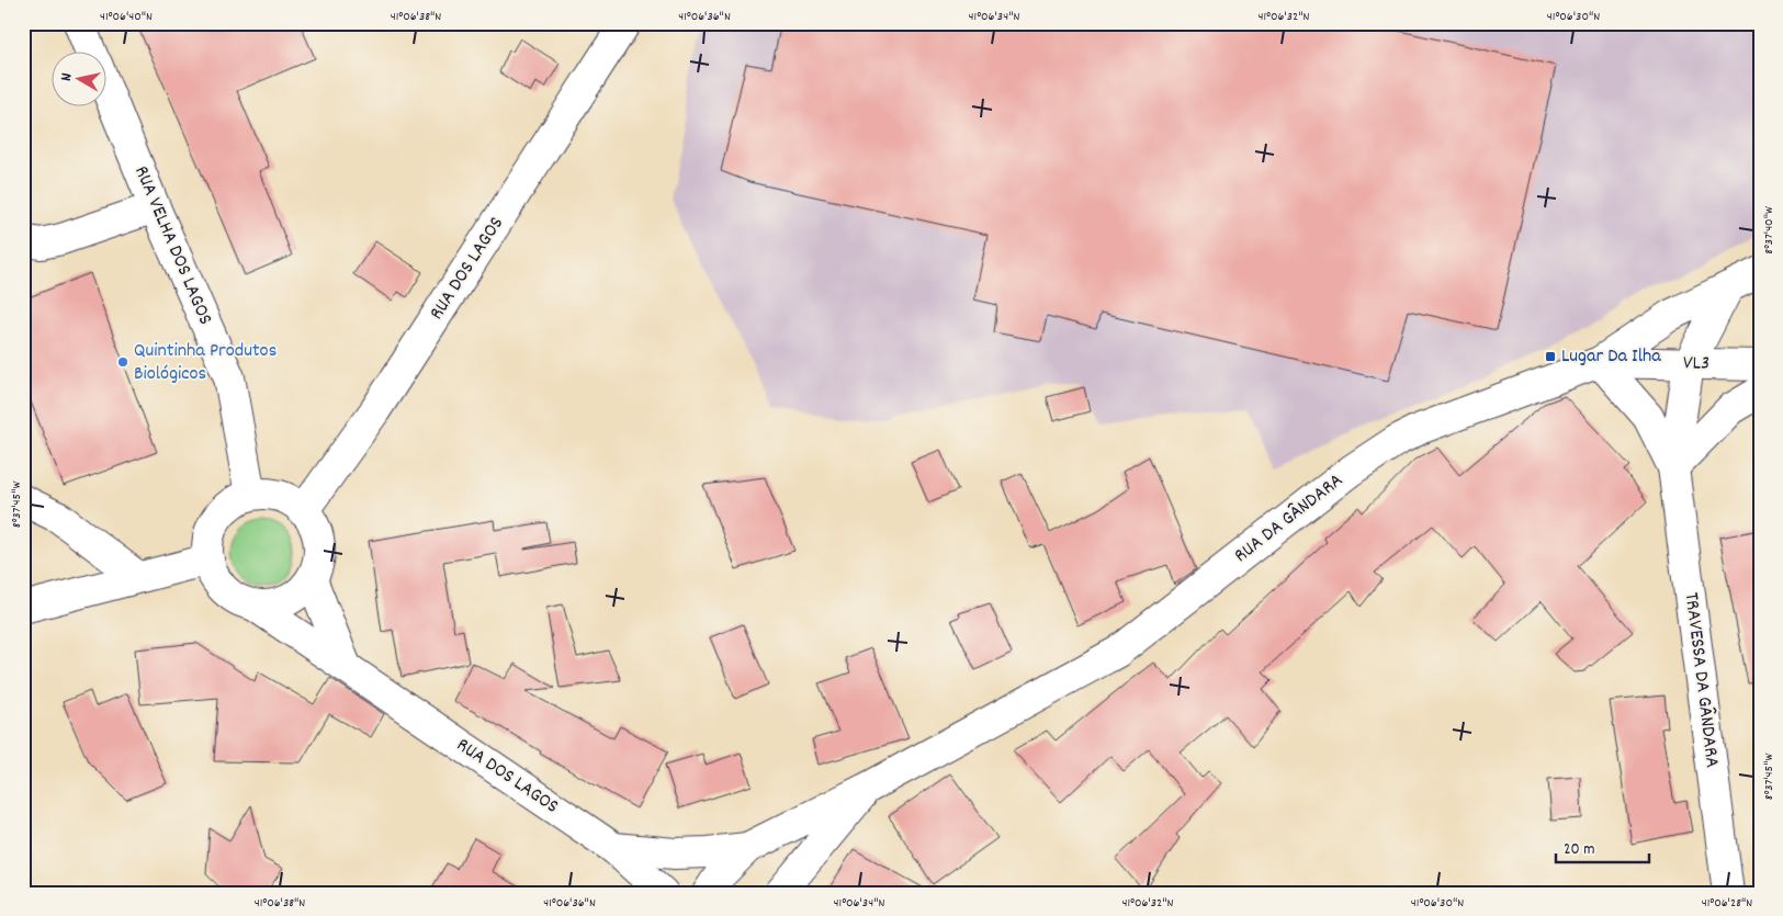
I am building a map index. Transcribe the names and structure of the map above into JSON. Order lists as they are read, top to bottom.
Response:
{
  "streets": {
    "street": [
      "RUA VELHA DOS LAGOS",
      "RUA DOS LAGOS",
      "VL3",
      "RUA DA GÂNDARA",
      "TRAVESSA DA GÂNDARA"
    ]
  },
  "crossings": [
    ["RUA VELHA DOS LAGOS", "RUA DOS LAGOS"],
    ["RUA DOS LAGOS", "RUA DA GÂNDARA"],
    ["VL3", "RUA DA GÂNDARA"],
    ["VL3", "TRAVESSA DA GÂNDARA"],
    ["RUA DA GÂNDARA", "TRAVESSA DA GÂNDARA"]
  ],
  "places": {
    "transit": ["Lugar Da Ilha"],
    "other": ["Quintinha Produtos Biológicos"]
  },
  "scale_bar": "20 m",
  "north": "left",
  "coordinates": [
    "41°06'40\"N",
    "41°06'38\"N",
    "41°06'36\"N",
    "41°06'34\"N",
    "41°06'32\"N",
    "41°06'30\"N",
    "8°37'40\"W",
    "8°37'45\"W",
    "41°06'28\"N"
  ]
}
